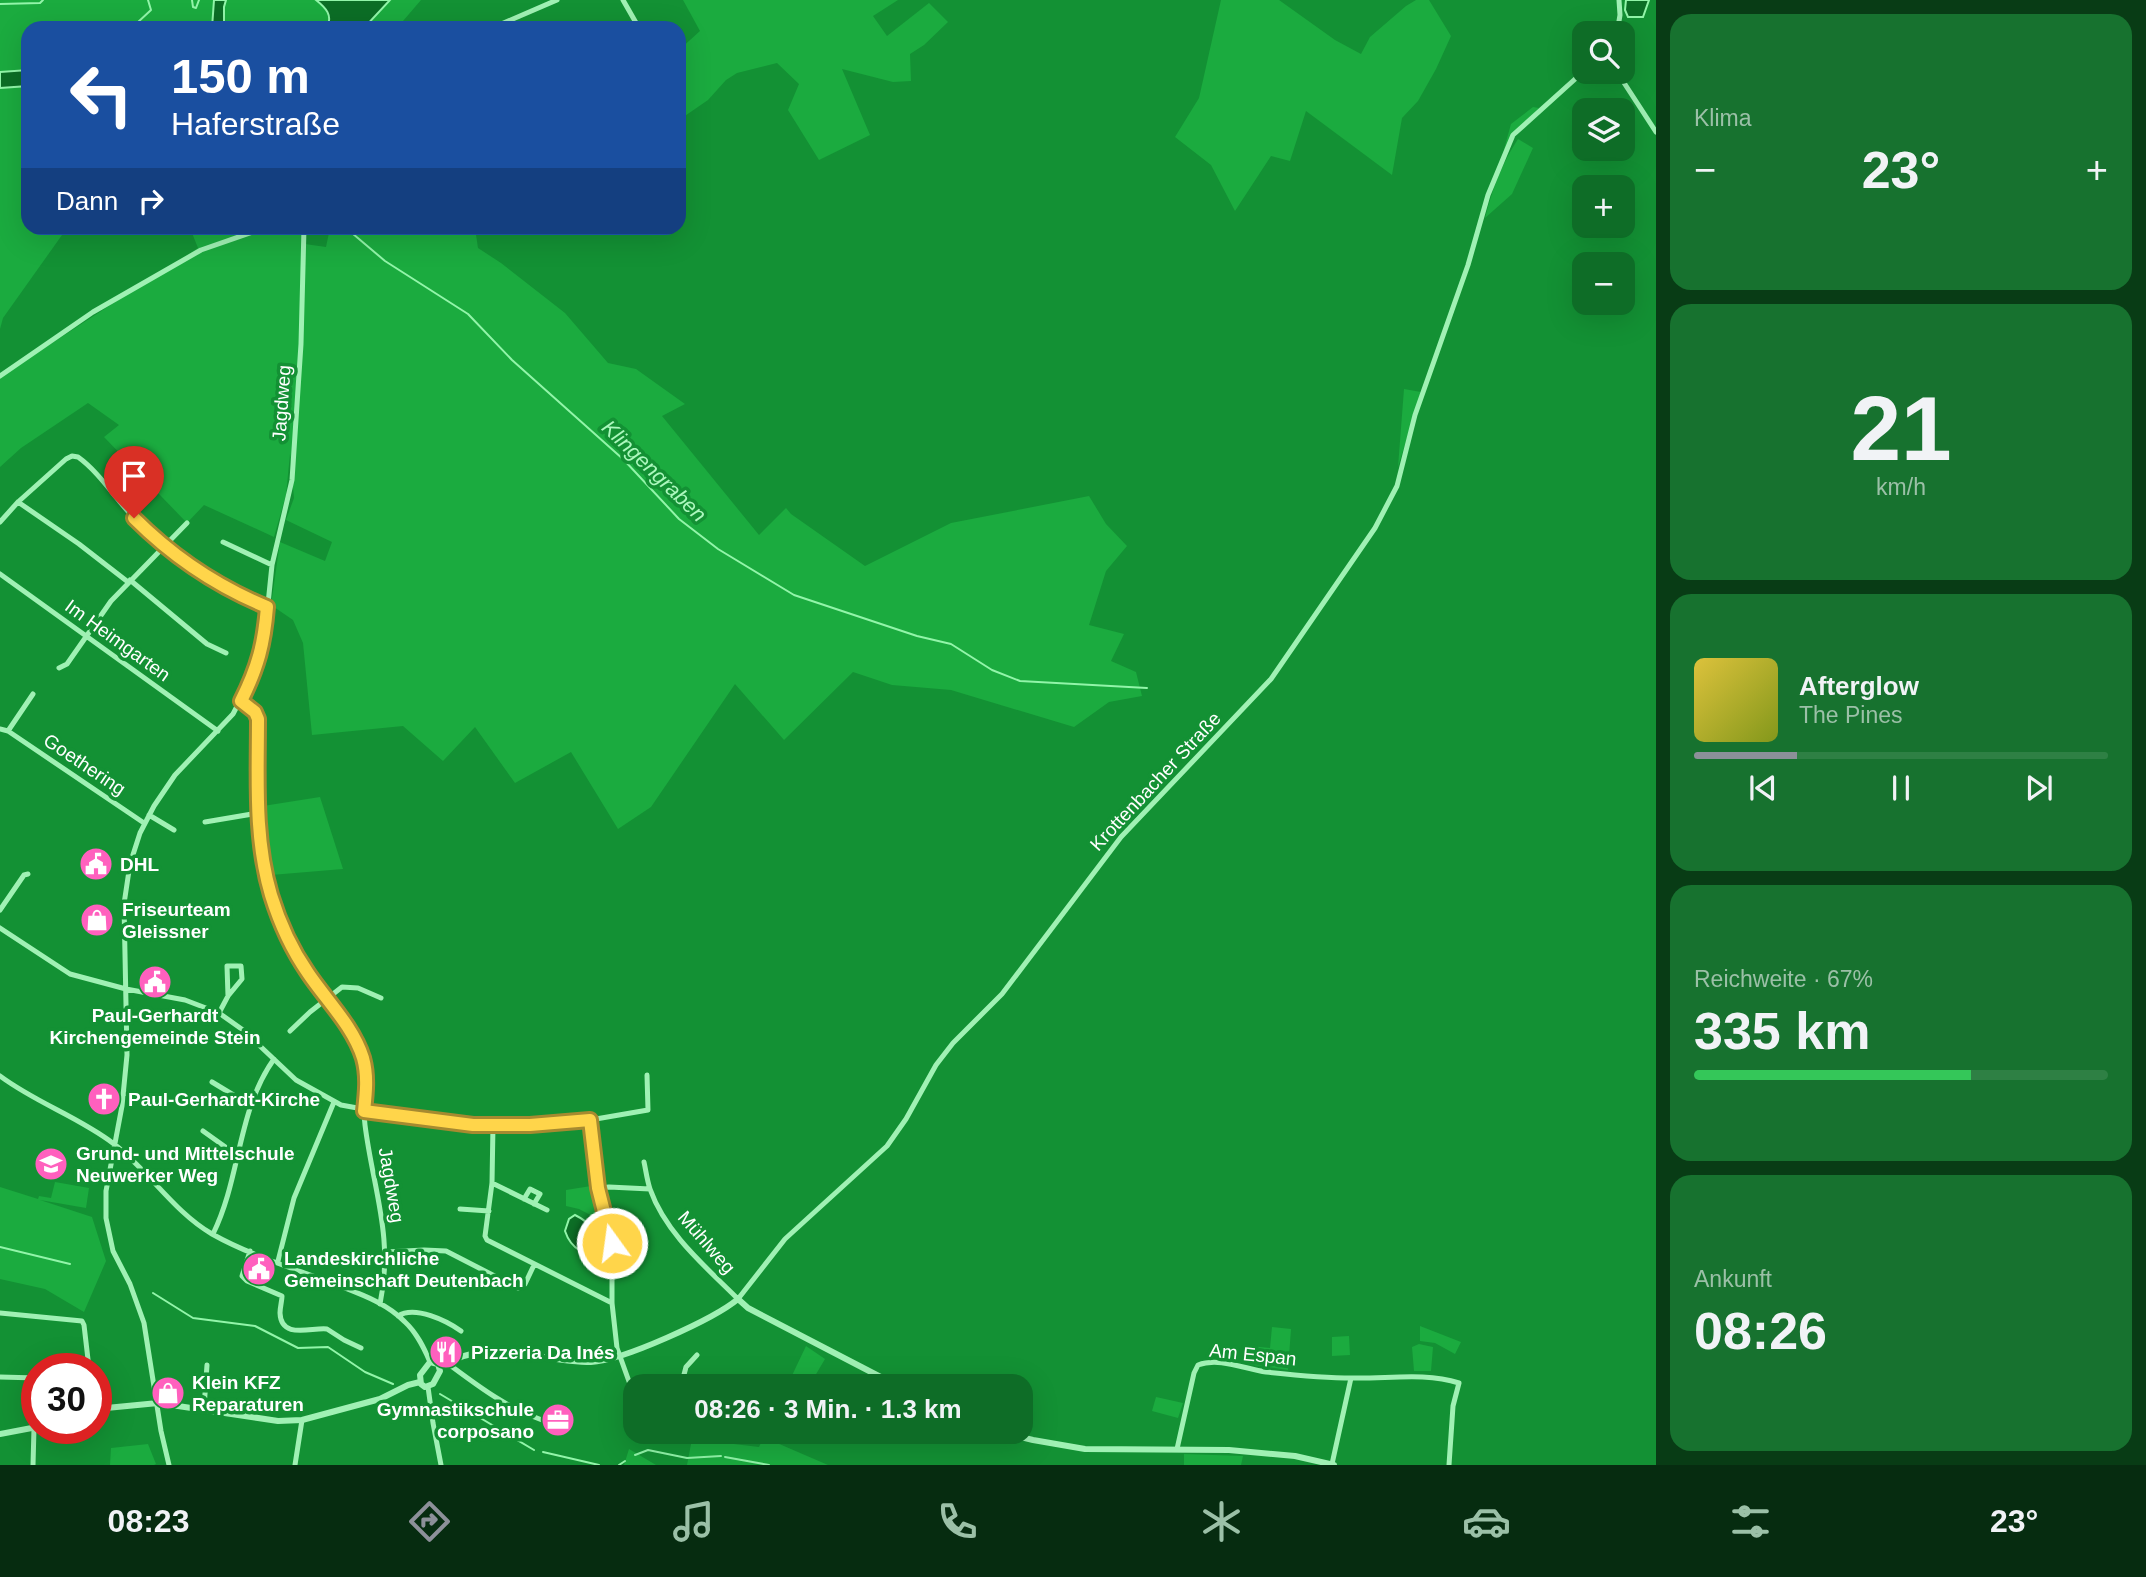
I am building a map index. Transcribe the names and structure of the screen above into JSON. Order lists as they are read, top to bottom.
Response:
{
  "streets": {
    "street": [
      "Jagdweg",
      "Im Heimgarten",
      "Goethering",
      "Krottenbacher Straße",
      "Mühlweg",
      "Am Espan"
    ]
  },
  "crossings": [
    ["Krottenbacher Straße", "Mühlweg"]
  ],
  "water": ["Klingengraben"],
  "places": {
    "public building": ["DHL", "Paul-Gerhardt Kirchengemeinde Stein", "Landeskirchliche Gemeinschaft Deutenbach"],
    "shop": ["Friseurteam Gleissner", "Klein KFZ Reparaturen"],
    "church": ["Paul-Gerhardt-Kirche"],
    "school or university": ["Grund- und Mittelschule Neuwerker Weg"],
    "restaurant": ["Pizzeria Da Inés"],
    "office": ["Gymnastikschule corposano"]
  },
  "page": {
    "tile": [
      "Klima",
      ["21", "km/h"],
      ["Reichweite · 67%", "335 km"],
      ["Ankunft", "08:26"]
    ],
    "map_buttons": ["+", "−"],
    "turn": ["150 m", "Haferstraße"],
    "heat": ["−", "23°", "+"],
    "then": "Dann",
    "song": ["Afterglow", "The Pines"],
    "limit": "30",
    "trip": "08:26 · 3 Min. · 1.3 km",
    "tabs": ["08:23", "23°"]
  }
}
